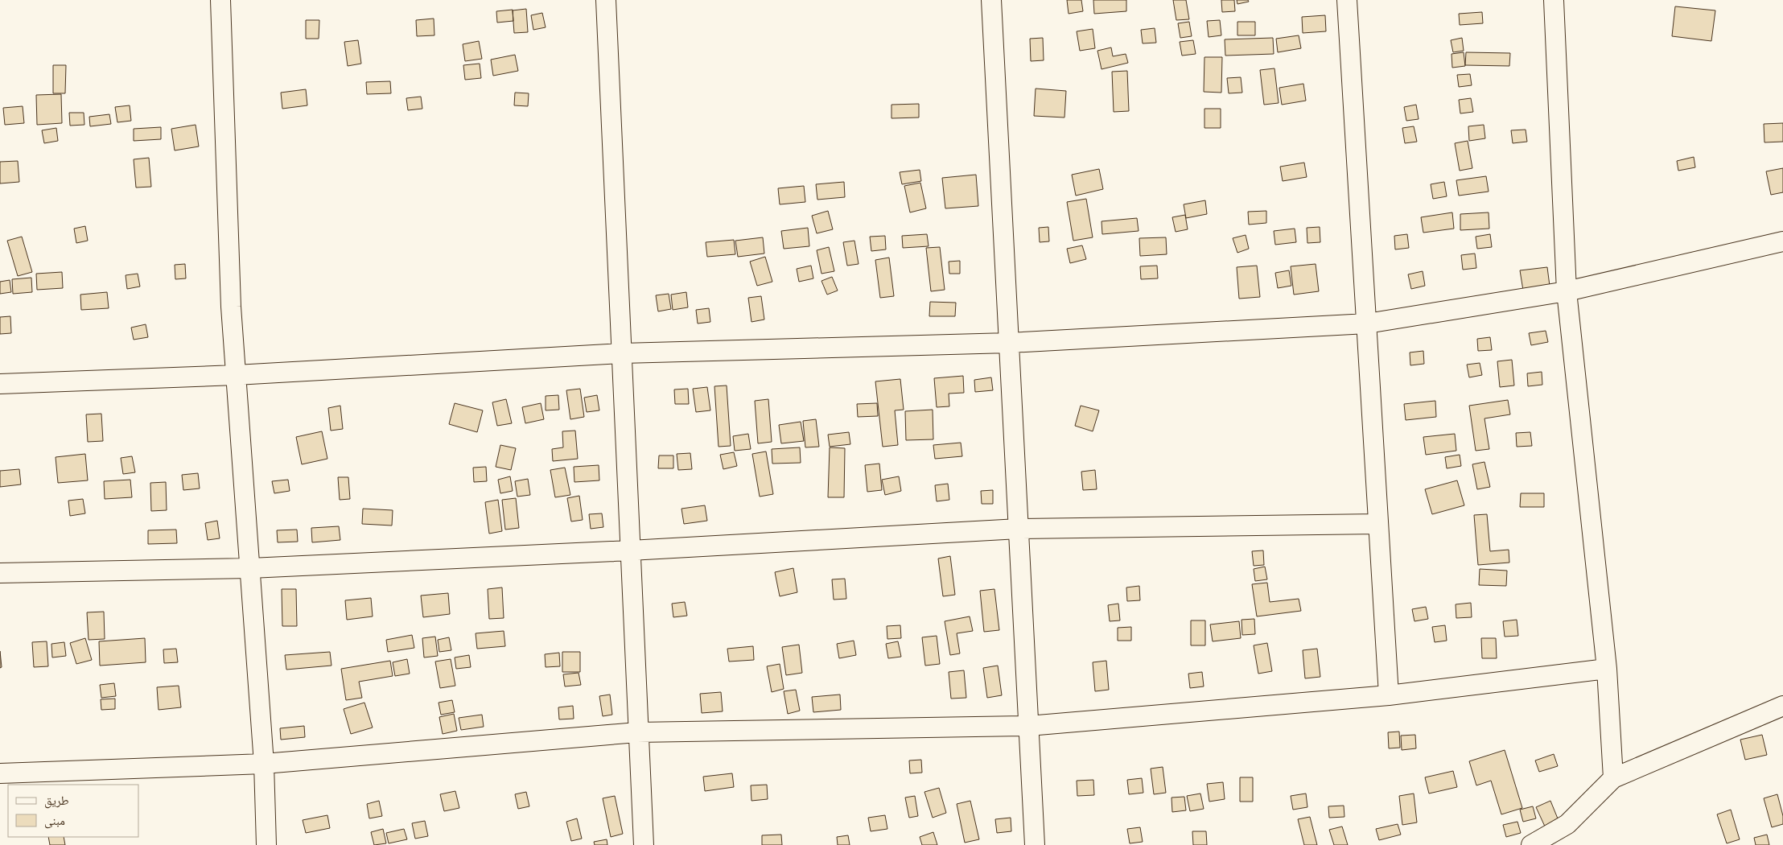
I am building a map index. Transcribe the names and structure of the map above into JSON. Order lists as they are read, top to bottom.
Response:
{
  "legend": ["طريق", "مبنى"]
}
